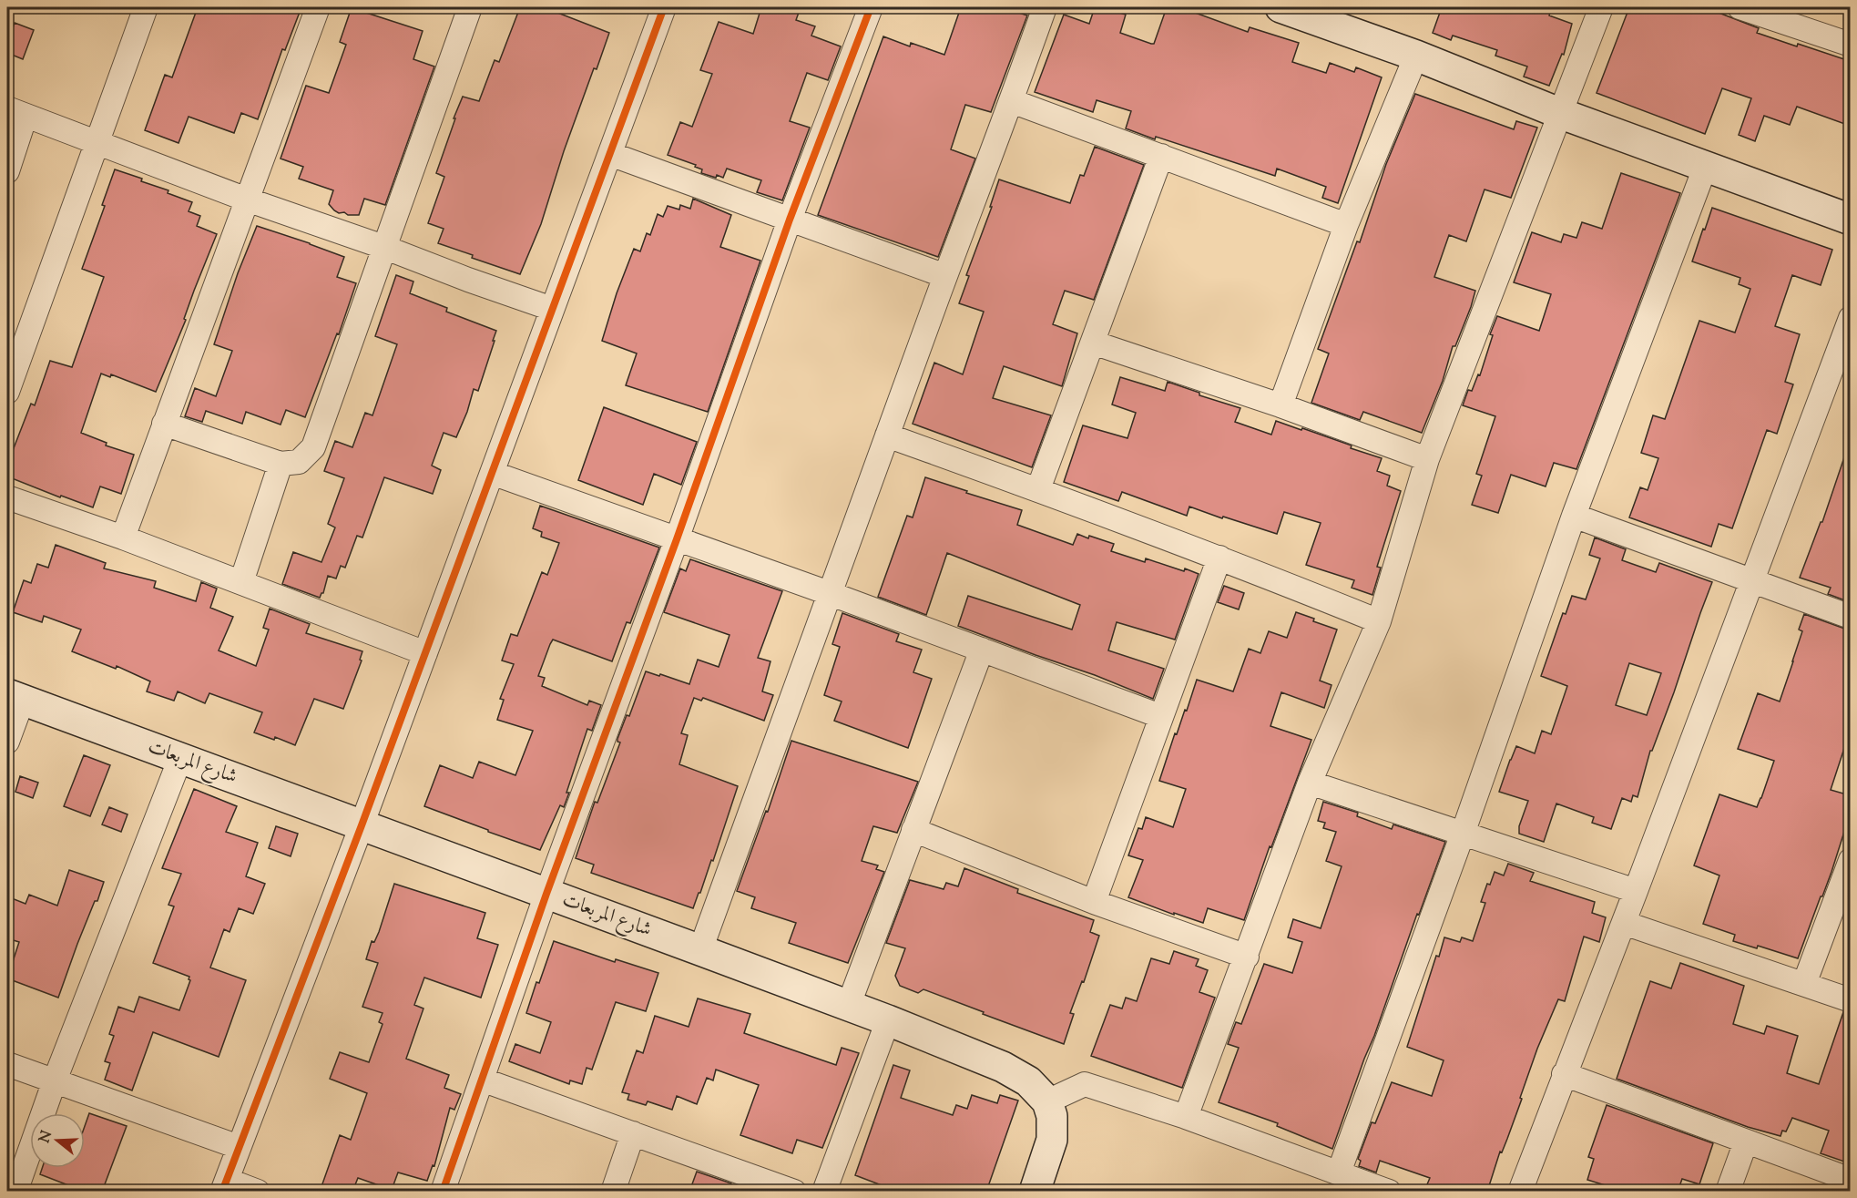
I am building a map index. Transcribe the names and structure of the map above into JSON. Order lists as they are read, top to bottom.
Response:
{
  "streets": {
    "street": ["شارع المربعات"]
  },
  "north": "left"
}
